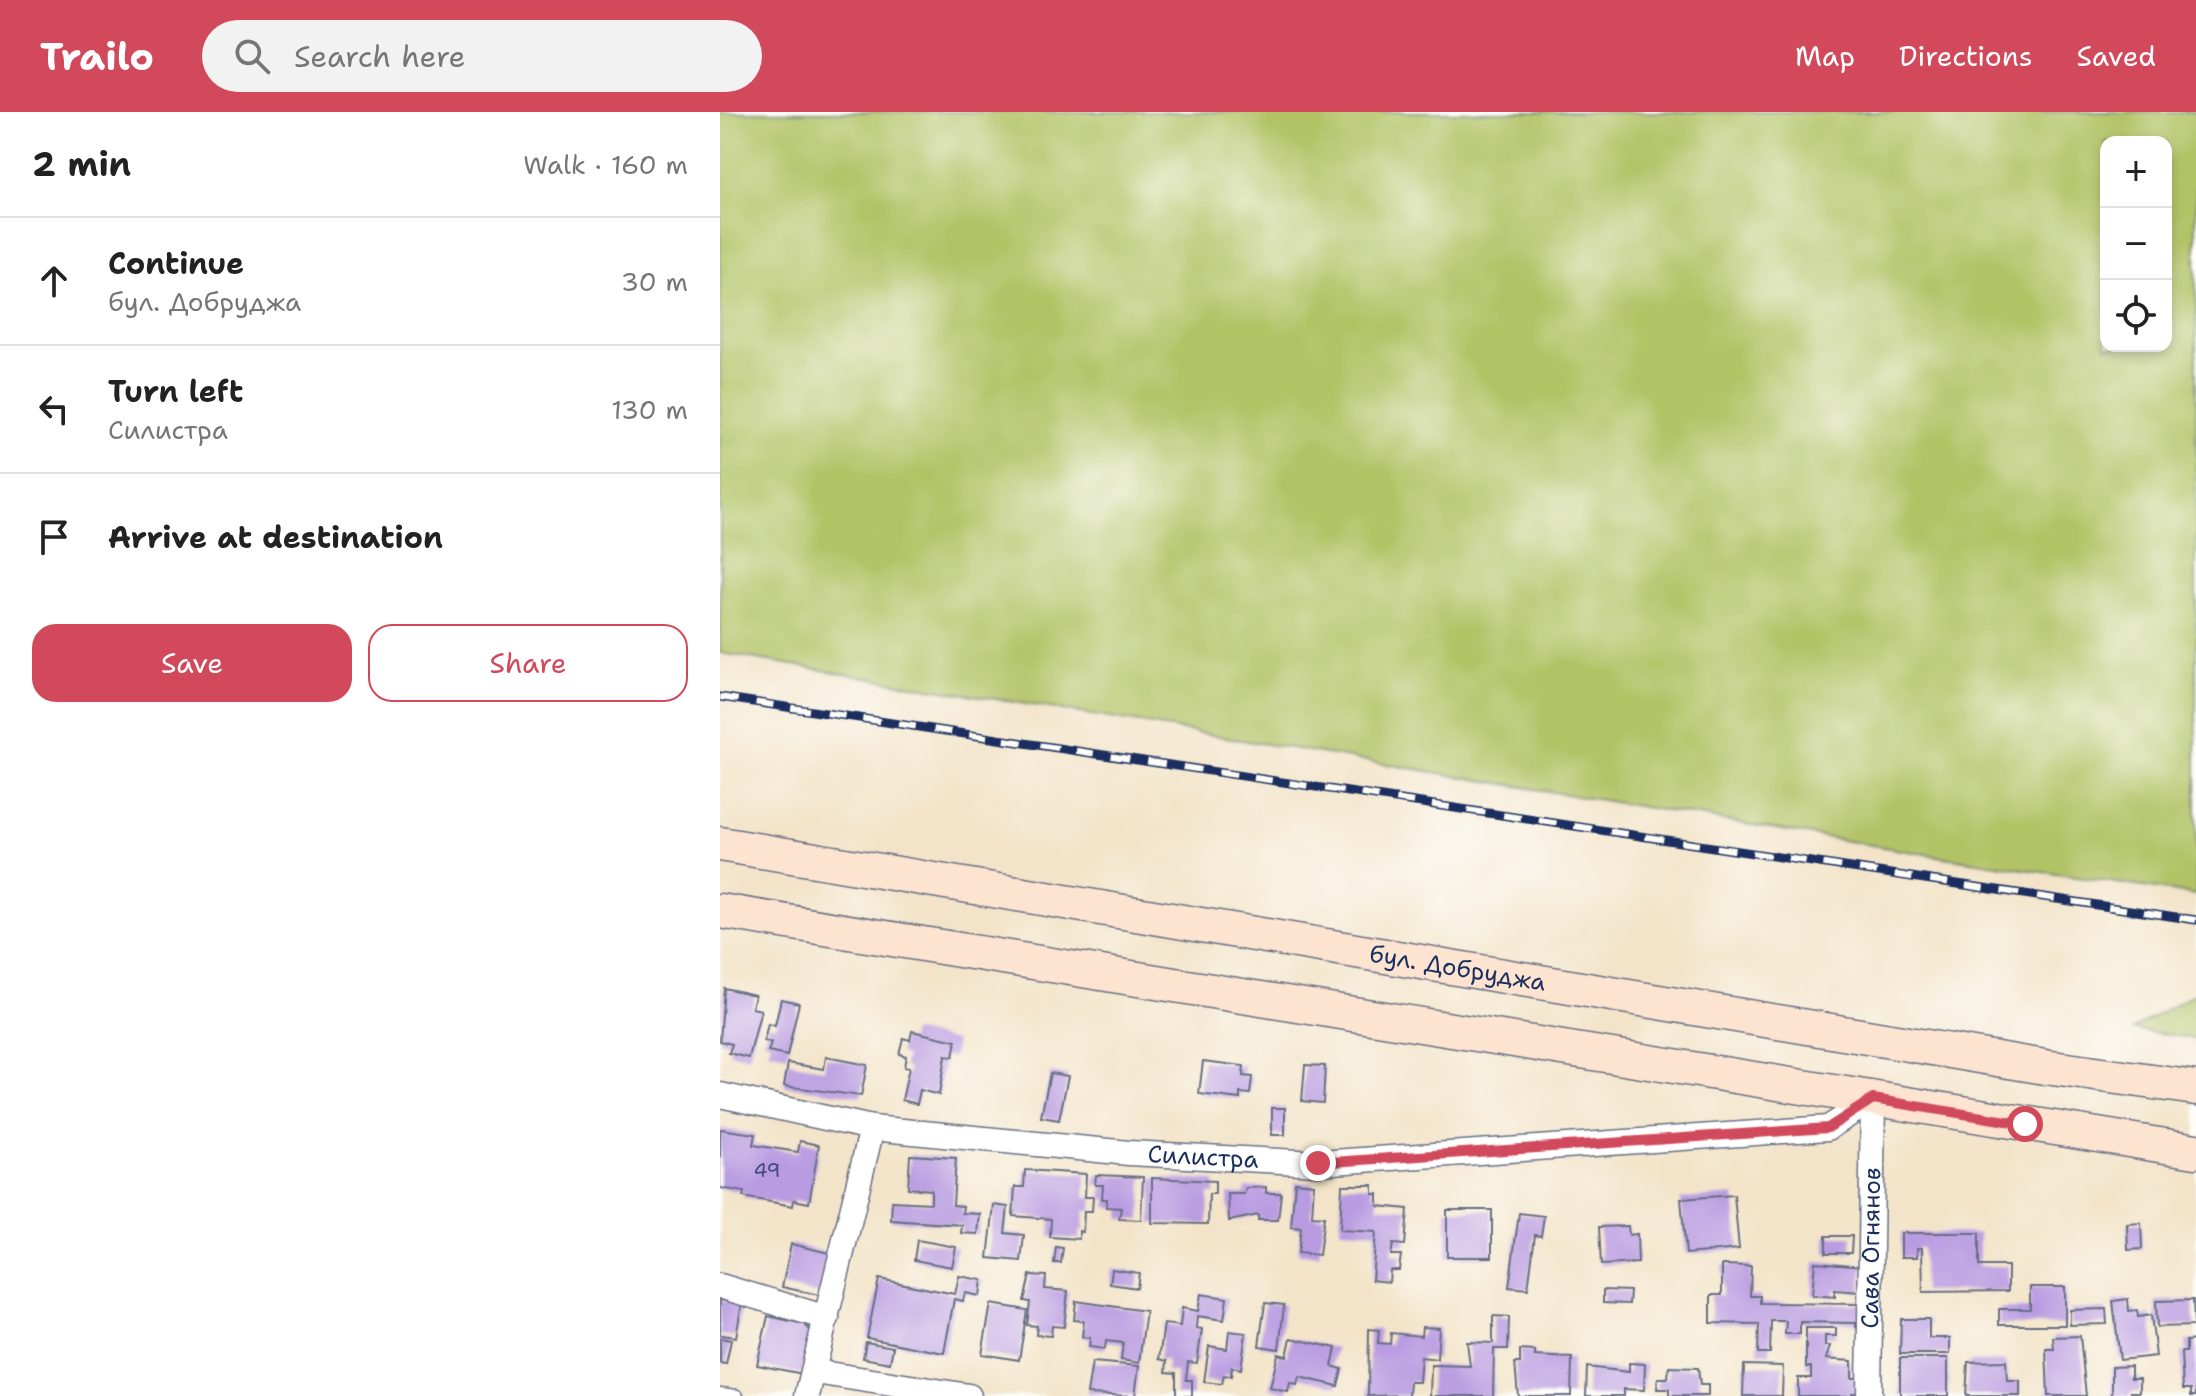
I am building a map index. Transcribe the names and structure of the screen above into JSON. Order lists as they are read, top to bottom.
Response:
{
  "streets": {
    "main road": ["бул. Добруджа"],
    "street": ["Силистра", "Сава Огнянов"]
  },
  "crossings": [
    ["Силистра", "Сава Огнянов"]
  ],
  "house_numbers": ["49"],
  "page": {
    "header": "Trailo",
    "search": "Search here",
    "nav": ["Map", "Directions", "Saved"],
    "heading": ["2 min", "Walk · 160 m"],
    "map_buttons": ["+", "−"],
    "list": [
      ["Continue", "бул. Добруджа", "30 m"],
      ["Turn left", "Силистра", "130 m"],
      "Arrive at destination"
    ],
    "buttons": ["Save", "Share"]
  }
}
